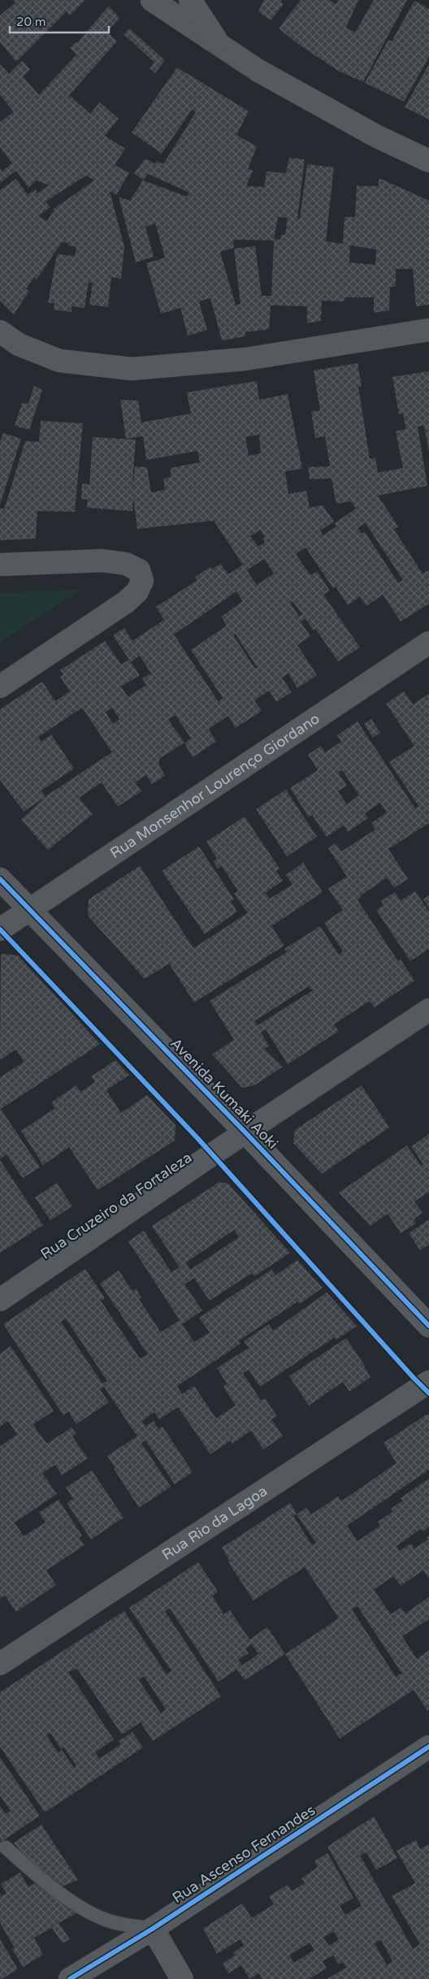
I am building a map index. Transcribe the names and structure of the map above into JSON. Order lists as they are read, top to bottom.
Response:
{
  "streets": {
    "street": [
      "Rua Monsenhor Lourenço Giordano",
      "Avenida Kumaki Aoki",
      "Rua Cruzeiro da Fortaleza",
      "Rua Rio da Lagoa",
      "Rua Ascenso Fernandes"
    ]
  },
  "crossings": [
    ["Rua Monsenhor Lourenço Giordano", "Avenida Kumaki Aoki"],
    ["Avenida Kumaki Aoki", "Rua Cruzeiro da Fortaleza"]
  ],
  "scale_bar": "20 m"
}
